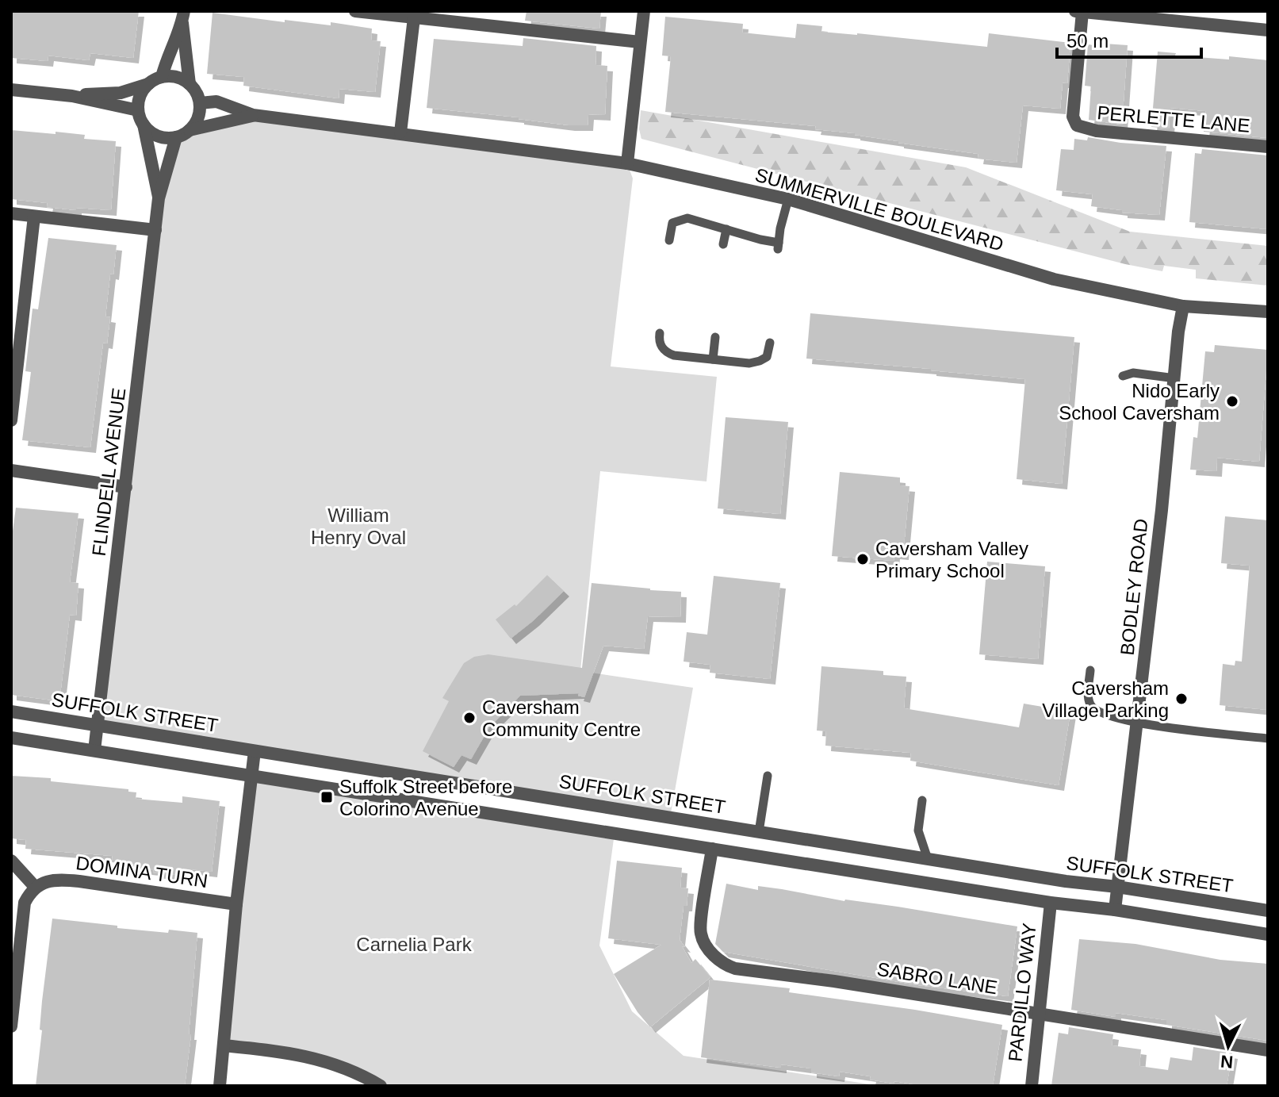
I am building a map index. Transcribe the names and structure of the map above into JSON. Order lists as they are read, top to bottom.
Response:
{
  "streets": {
    "street": [
      "PERLETTE LANE",
      "SUMMERVILLE BOULEVARD",
      "FLINDELL AVENUE",
      "BODLEY ROAD",
      "SUFFOLK STREET",
      "DOMINA TURN",
      "SABRO LANE",
      "PARDILLO WAY"
    ]
  },
  "crossings": [
    ["SUMMERVILLE BOULEVARD", "FLINDELL AVENUE"],
    ["SUMMERVILLE BOULEVARD", "BODLEY ROAD"],
    ["FLINDELL AVENUE", "SUFFOLK STREET"],
    ["BODLEY ROAD", "SUFFOLK STREET"],
    ["SABRO LANE", "PARDILLO WAY"]
  ],
  "parks": ["William Henry Oval", "Carnelia Park"],
  "places": {
    "other": [
      "Nido Early School Caversham",
      "Caversham Valley Primary School",
      "Caversham Village Parking",
      "Caversham Community Centre"
    ],
    "transit": ["Suffolk Street before Colorino Avenue"]
  },
  "scale_bar": "50 m",
  "north": "bottom"
}
